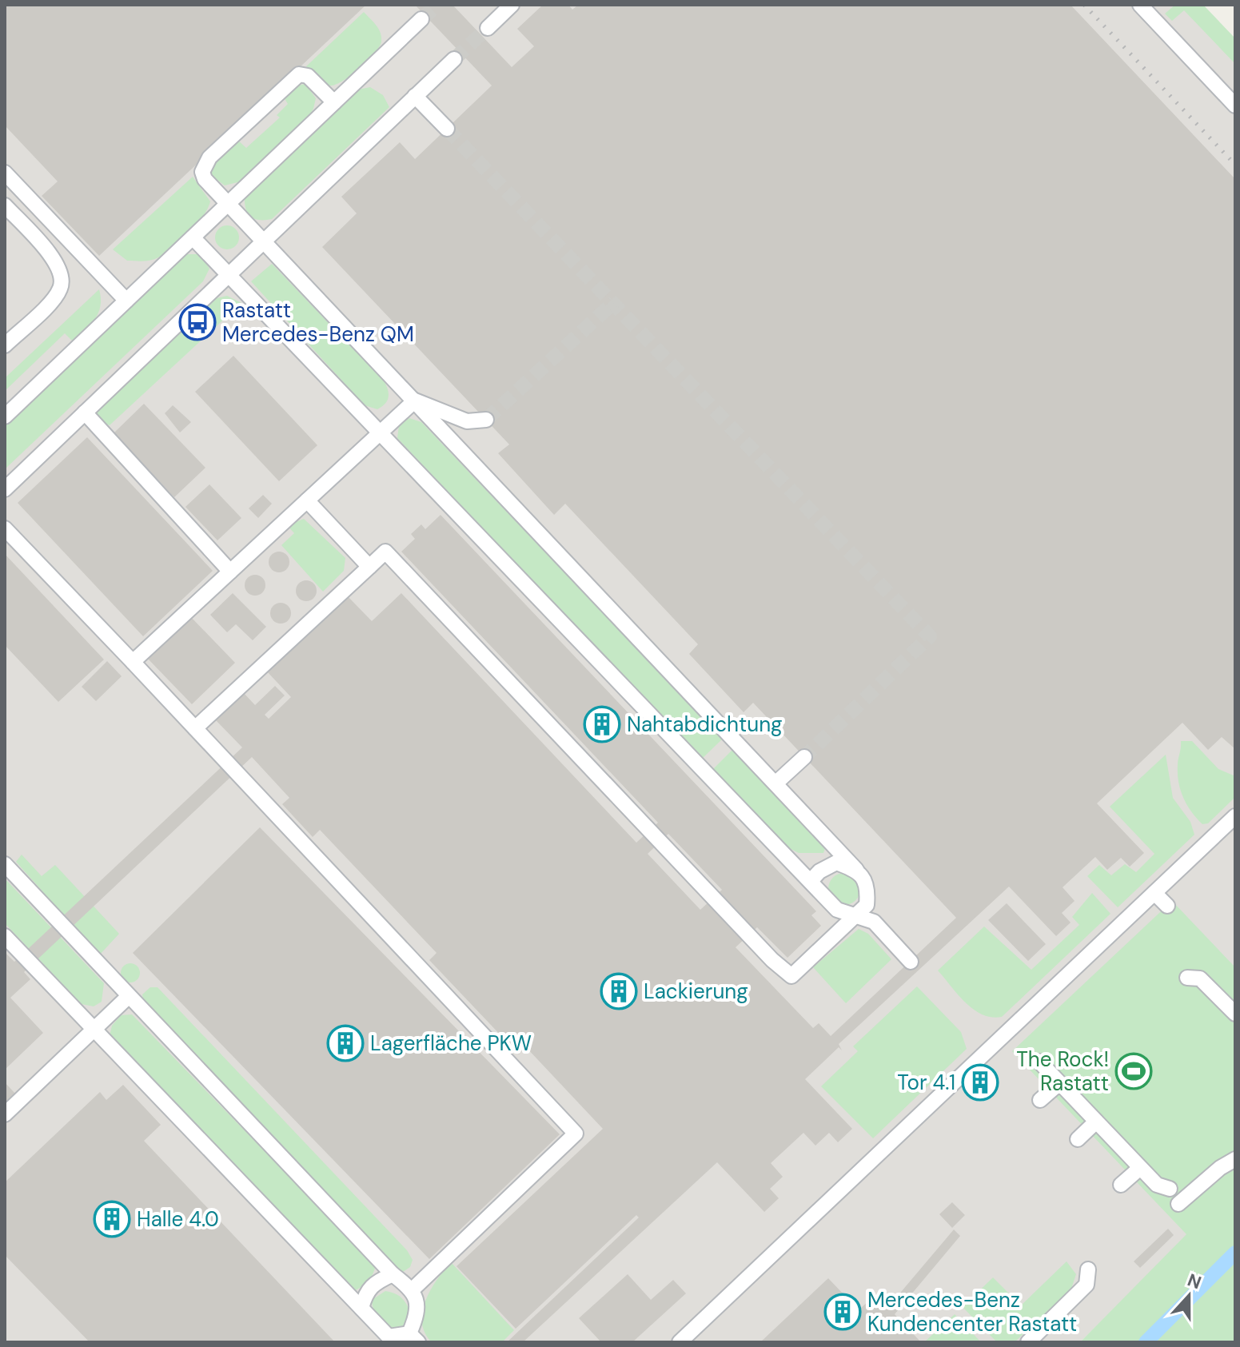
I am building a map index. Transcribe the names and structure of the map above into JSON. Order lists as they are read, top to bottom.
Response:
{
  "places": {
    "bus stop": ["Rastatt Mercedes-Benz QM"],
    "building": [
      "Nahtabdichtung",
      "Lackierung",
      "Lagerfläche PKW",
      "Tor 4.1",
      "Halle 4.0",
      "Mercedes-Benz Kundencenter Rastatt"
    ],
    "sports": ["The Rock! Rastatt"]
  },
  "north": "top"
}
